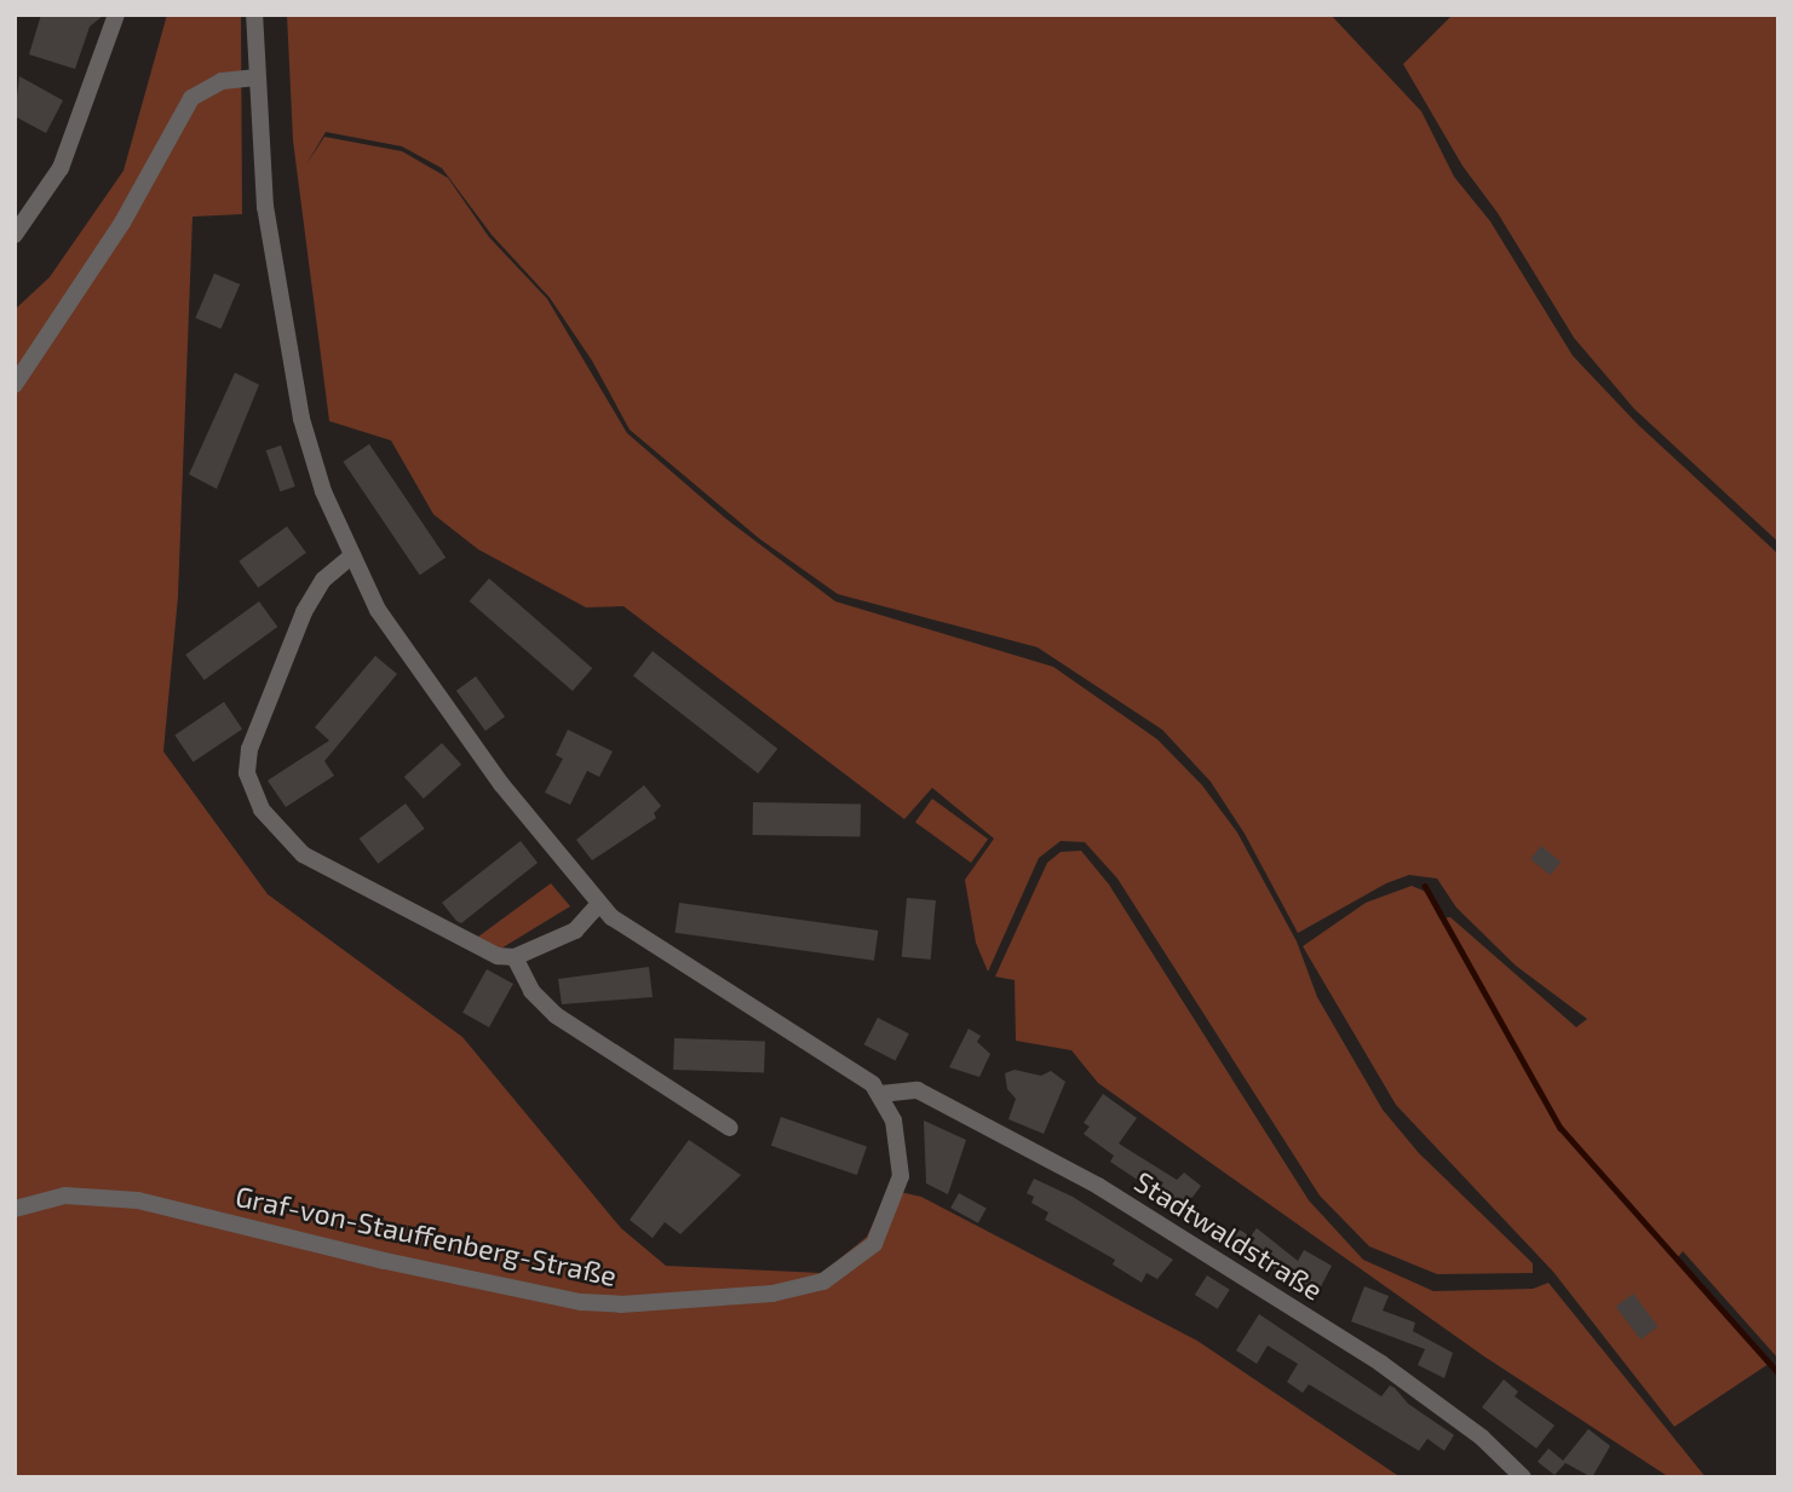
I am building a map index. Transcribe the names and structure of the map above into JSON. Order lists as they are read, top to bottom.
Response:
{
  "streets": {
    "street": ["Graf-von-Stauffenberg-Straße", "Stadtwaldstraße"]
  },
  "crossings": [
    ["Graf-von-Stauffenberg-Straße", "Stadtwaldstraße"]
  ]
}
